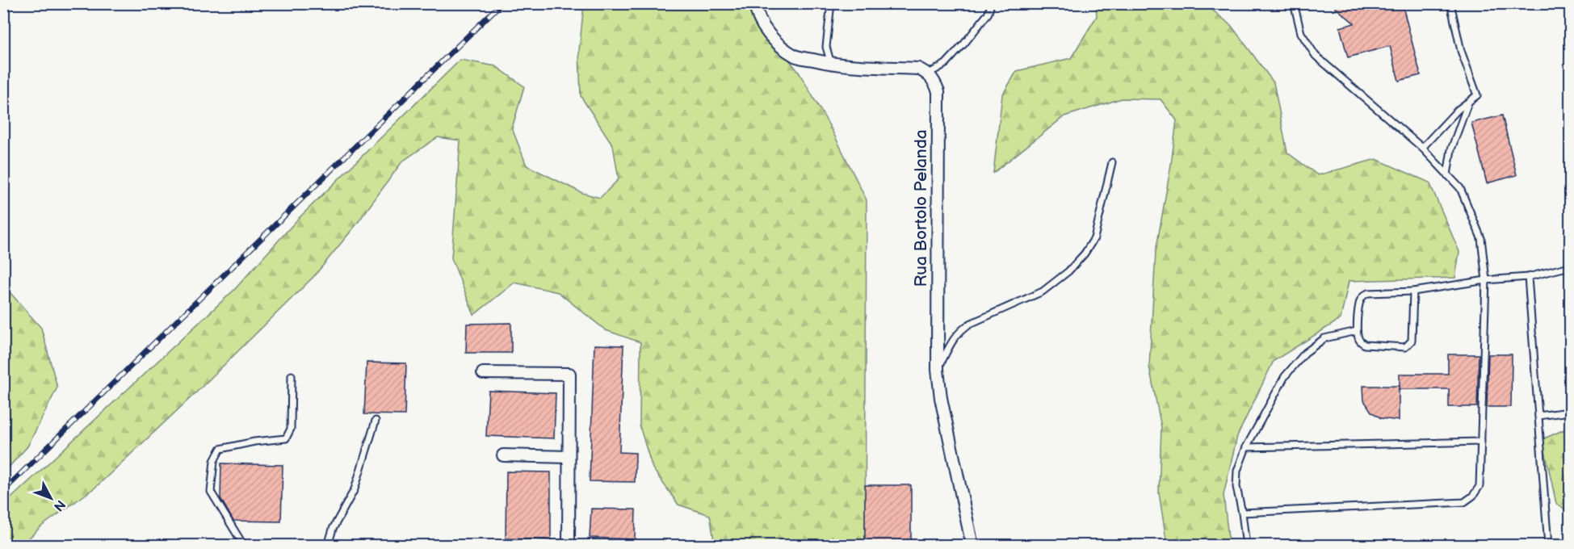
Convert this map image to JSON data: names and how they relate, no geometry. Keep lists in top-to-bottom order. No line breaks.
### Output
{"streets":{"street":["Rua Bortolo Pelanda"]},"north":"bottom right"}
